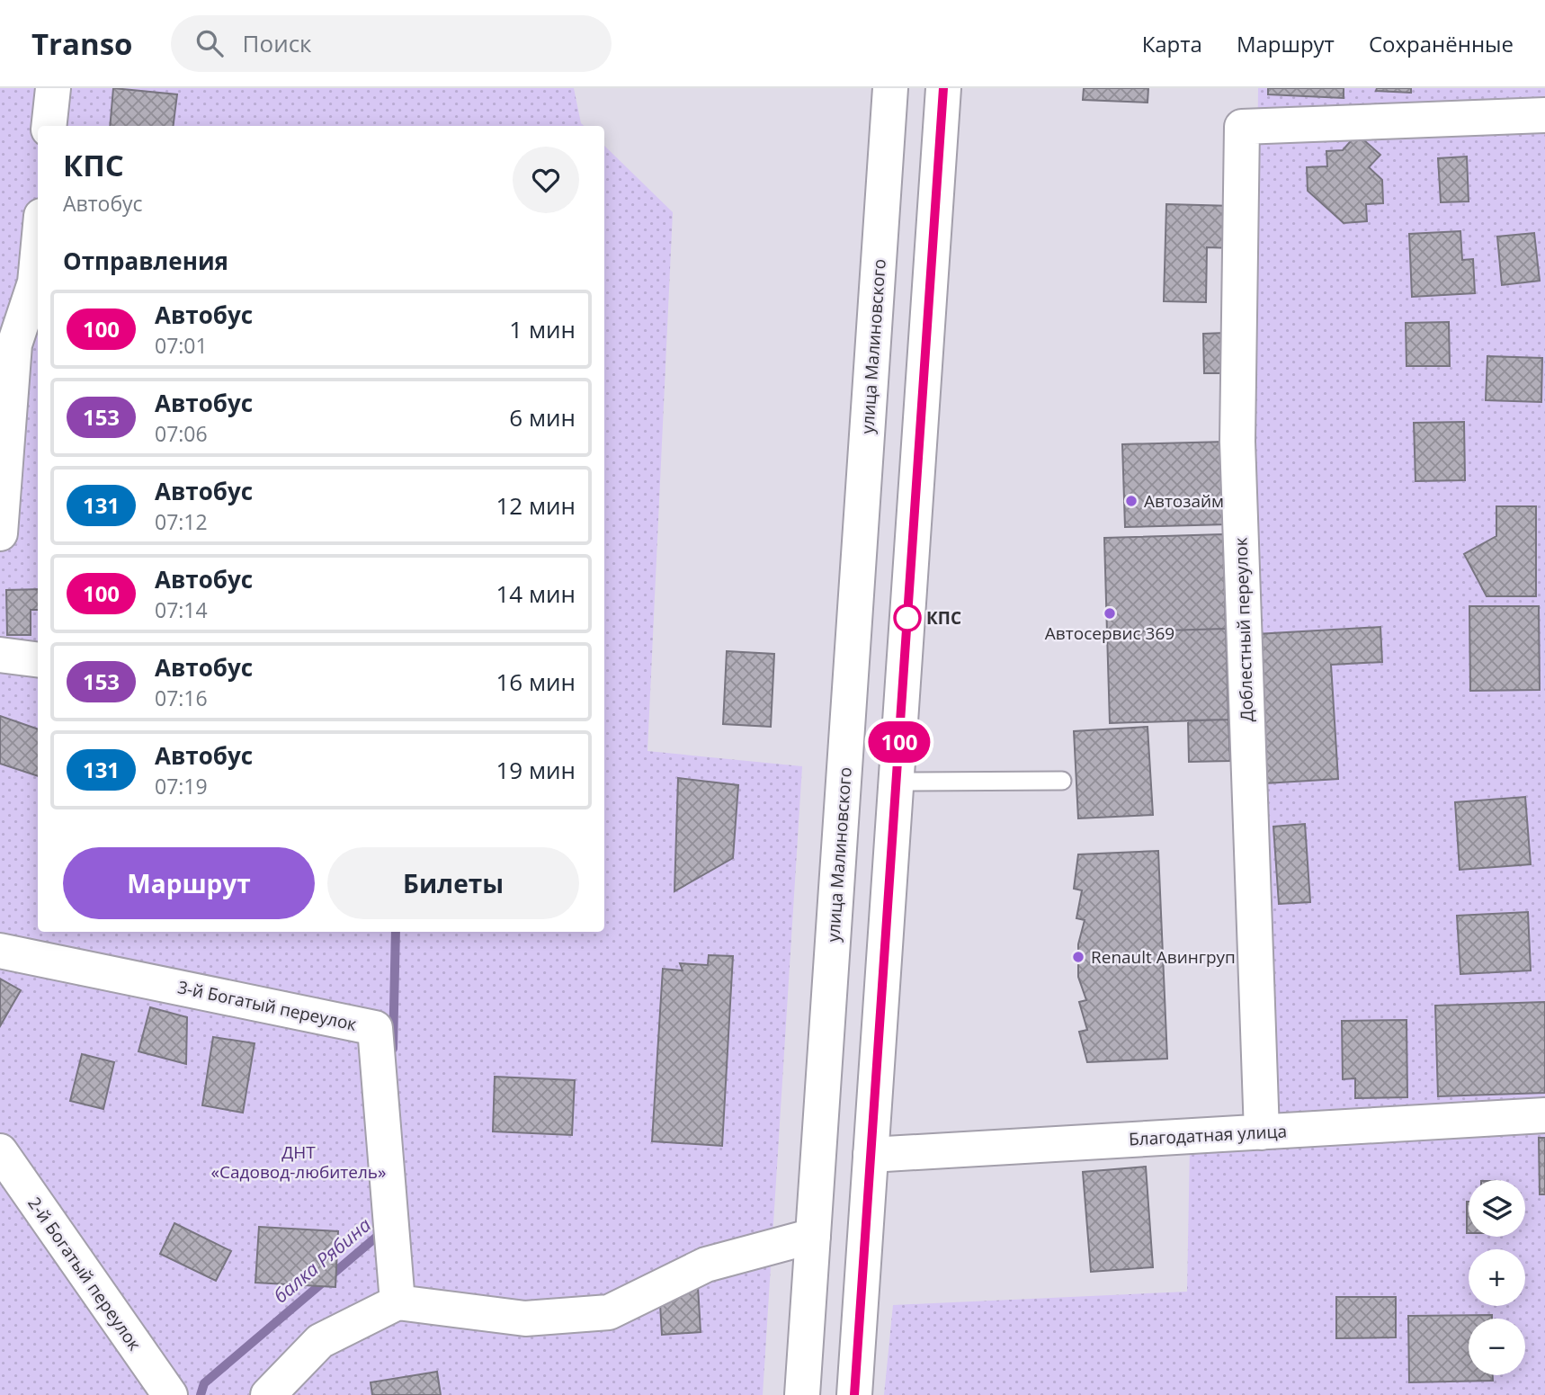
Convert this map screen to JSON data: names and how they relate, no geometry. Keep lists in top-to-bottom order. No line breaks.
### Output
{"streets":{"main road":["улица Малиновского","Доблестный переулок","3-й Богатый переулок","Благодатная улица","2-й Богатый переулок"]},"crossings":[["Доблестный переулок","Благодатная улица"]],"water":["балка Рябина"],"parks":["ДНТ «Садовод-любитель»"],"places":["Автозайм","Автосервис 369","КПС","Renault Авингруп"],"lines":["bus line 100"],"page":{"header":"Transo","search":"Поиск","nav":["Карта","Маршрут","Сохранённые"],"on_map":"100","heading":[["КПС","Автобус"],"Отправления"],"list":[{"mark":"100","name":"Автобус","note":"07:01","value":"1 мин"},{"mark":"153","name":"Автобус","note":"07:06","value":"6 мин"},{"mark":"131","name":"Автобус","note":"07:12","value":"12 мин"},{"mark":"100","name":"Автобус","note":"07:14","value":"14 мин"},{"mark":"153","name":"Автобус","note":"07:16","value":"16 мин"},{"mark":"131","name":"Автобус","note":"07:19","value":"19 мин"}],"buttons":["Маршрут","Билеты"],"map_buttons":["+","−"]}}
